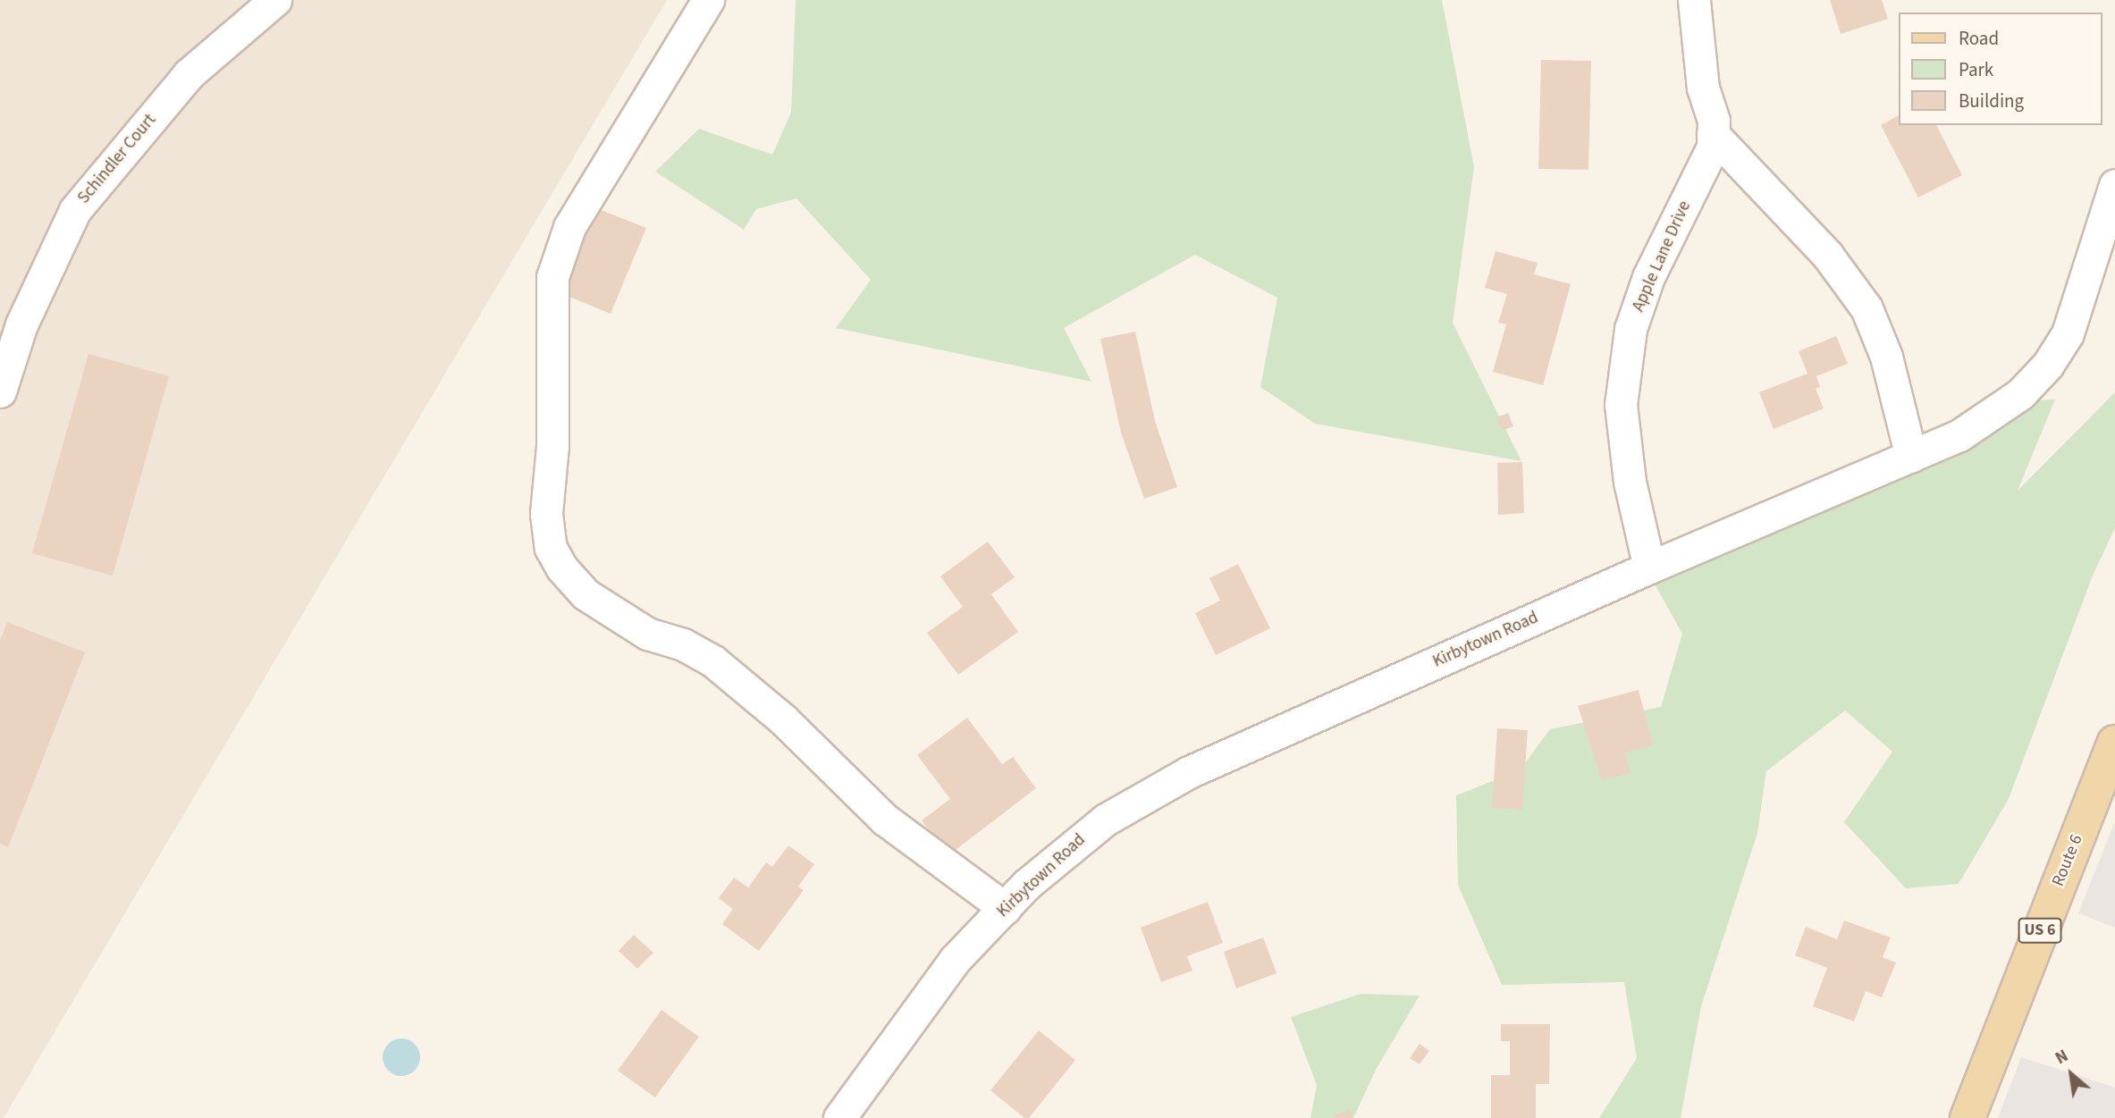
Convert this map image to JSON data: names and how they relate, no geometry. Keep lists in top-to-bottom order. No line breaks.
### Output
{"streets":{"main road":["Route 6","US 6"],"street":["Schindler Court","Apple Lane Drive","Kirbytown Road"]},"crossings":[["Apple Lane Drive","Kirbytown Road"]],"legend":["Road","Park","Building"],"north":"top left"}
